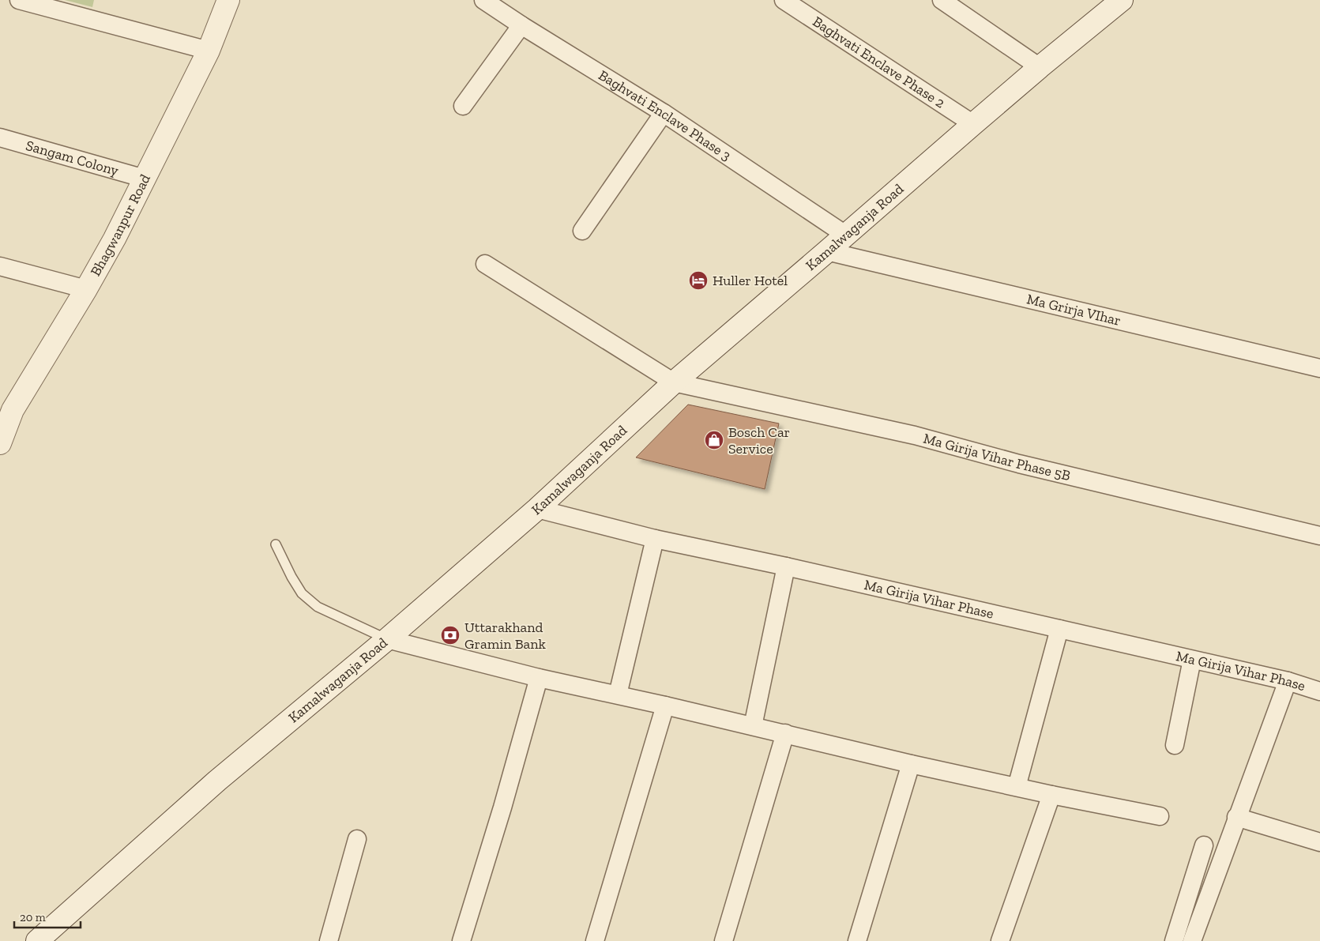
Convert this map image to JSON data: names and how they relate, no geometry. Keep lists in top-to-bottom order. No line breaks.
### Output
{"streets":{"main road":["Bhagwanpur Road","Kamalwaganja Road"],"street":["Baghvati Enclave Phase 2","Baghvati Enclave Phase 3","Sangam Colony","Ma Grirja VIhar","Ma Girija Vihar Phase 5B","Ma Girija Vihar Phase"]},"crossings":[["Baghvati Enclave Phase 2","Kamalwaganja Road"],["Baghvati Enclave Phase 3","Kamalwaganja Road"],["Sangam Colony","Bhagwanpur Road"],["Kamalwaganja Road","Ma Grirja VIhar"],["Kamalwaganja Road","Ma Girija Vihar Phase 5B"],["Kamalwaganja Road","Ma Girija Vihar Phase"]],"places":{"hotel":["Huller Hotel"],"shop":["Bosch Car Service"],"bank":["Uttarakhand Gramin Bank"]},"scale_bar":"20 m"}
